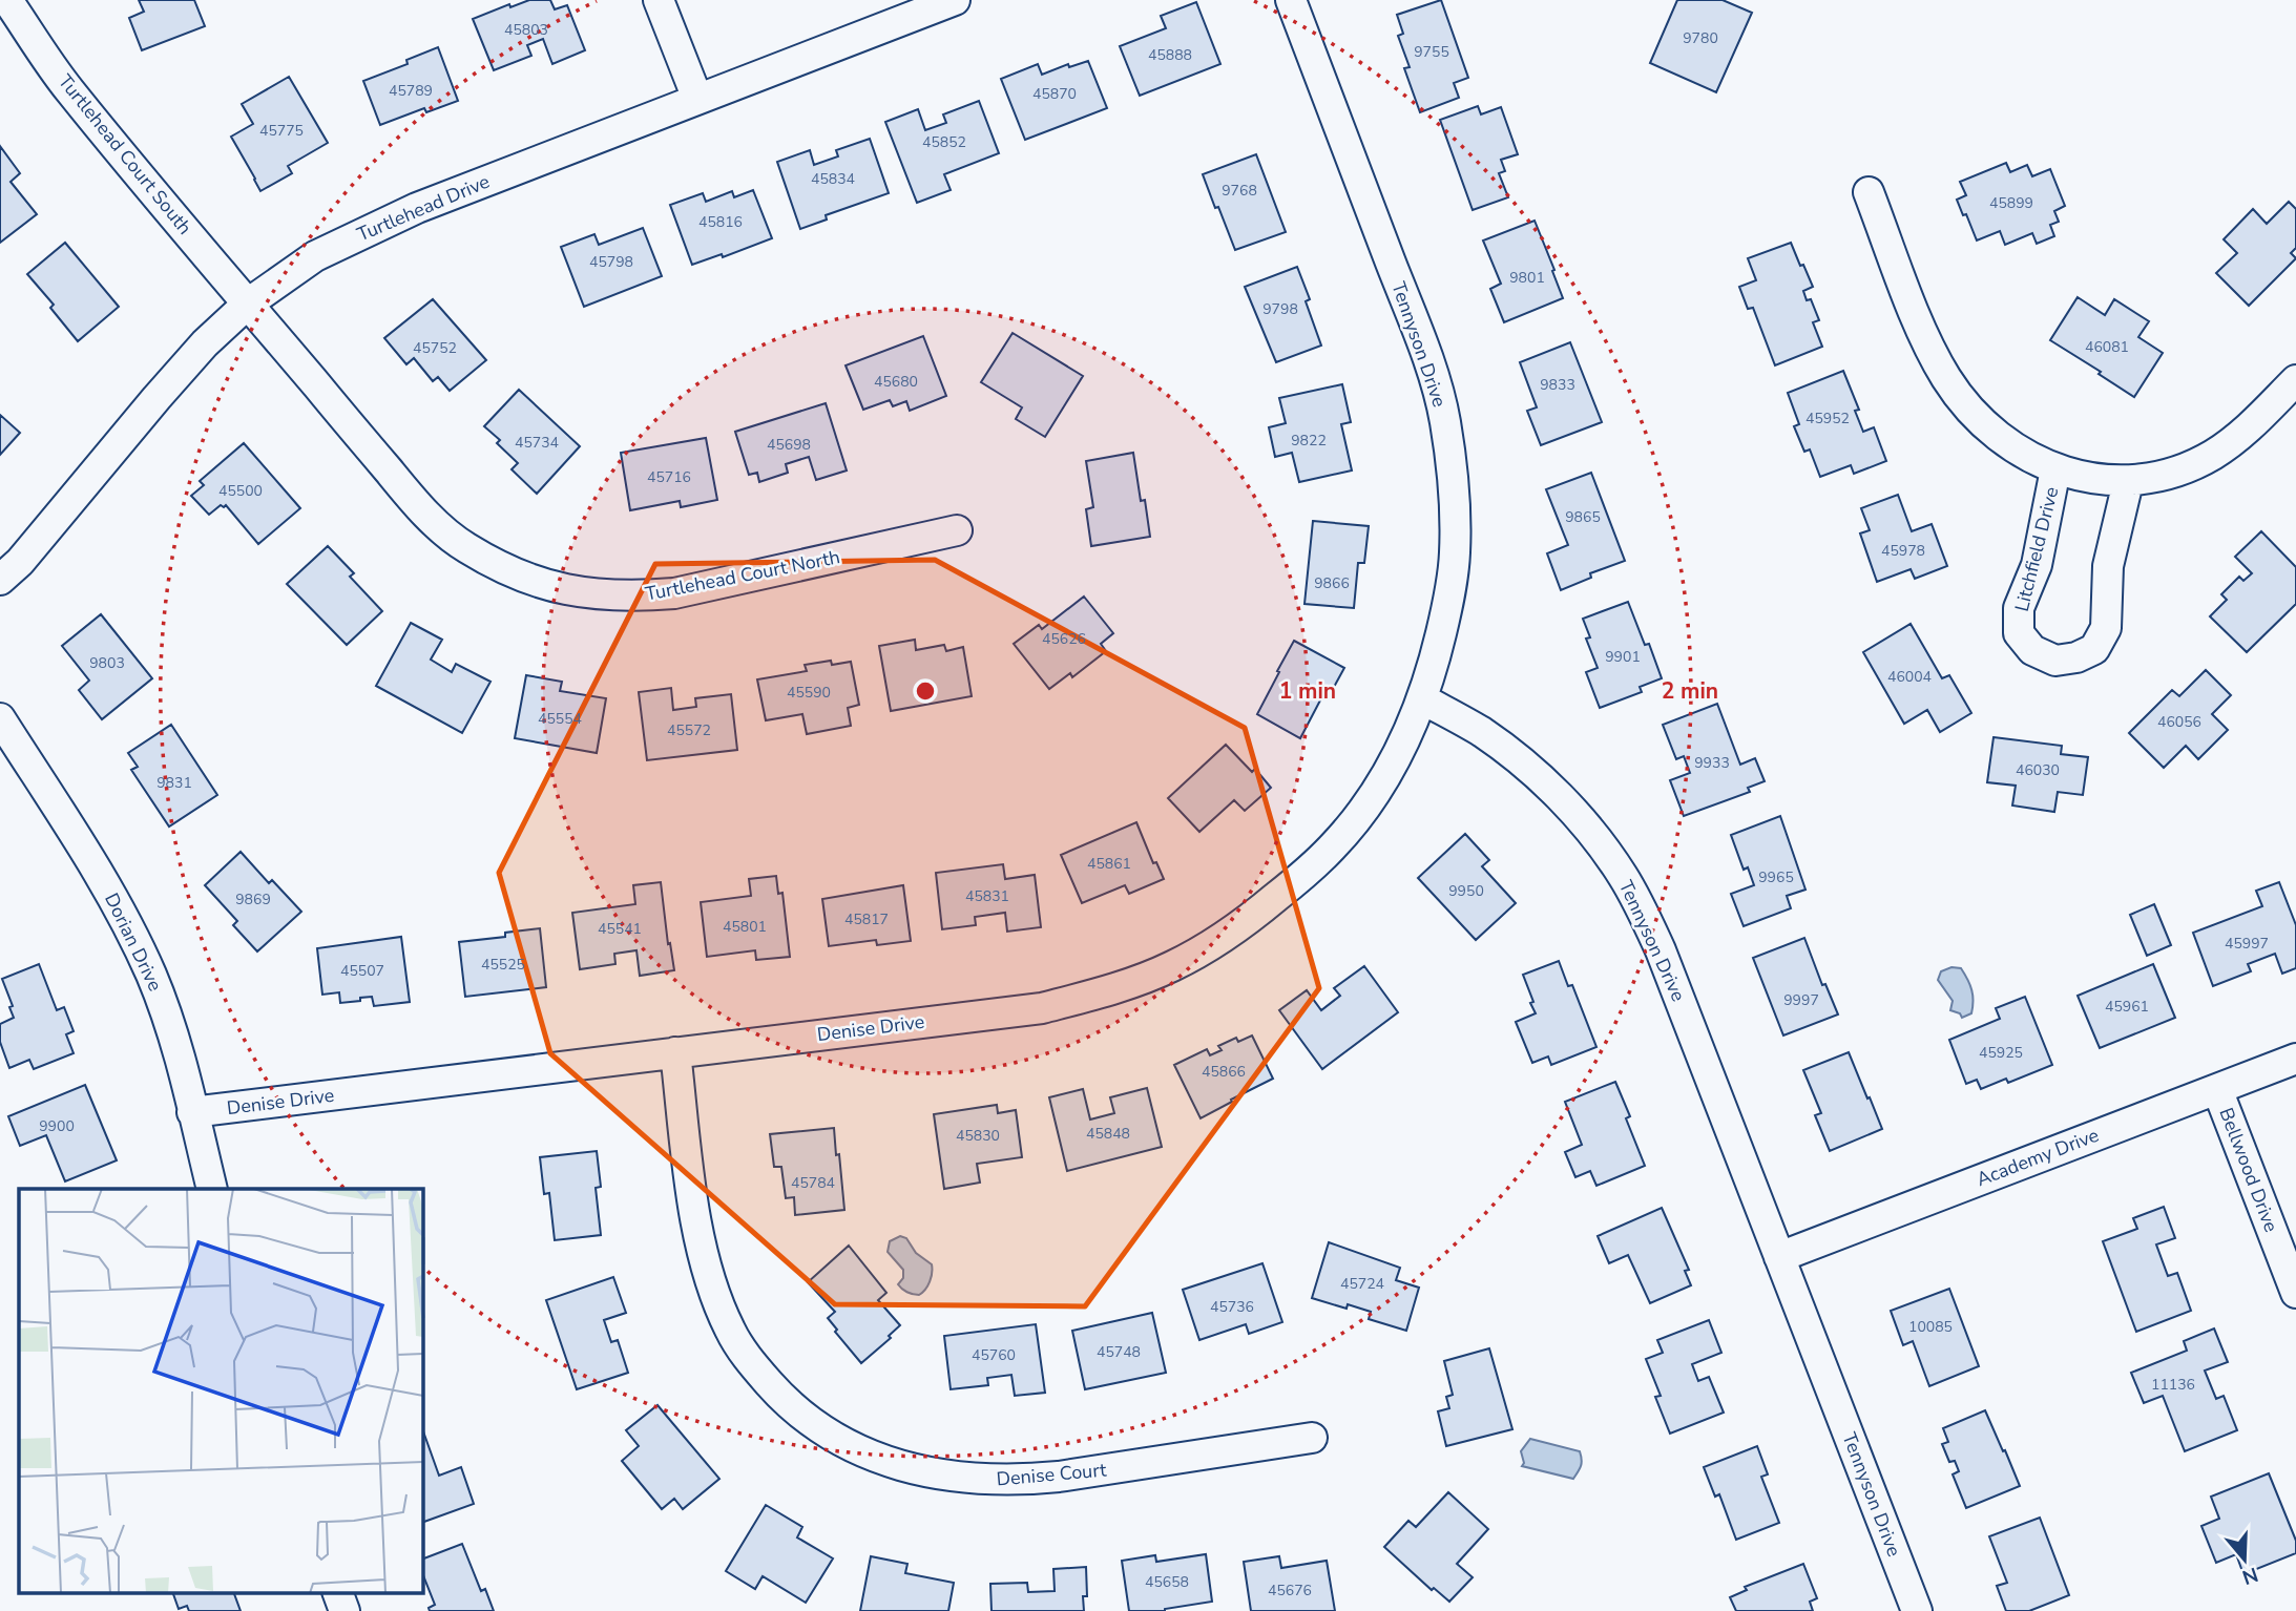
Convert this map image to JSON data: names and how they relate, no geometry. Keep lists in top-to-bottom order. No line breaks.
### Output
{"streets":{"street":["Turtlehead Court South","Turtlehead Drive","Tennyson Drive","Litchfield Drive","Turtlehead Court North","Dorian Drive","Denise Drive","Academy Drive","Bellwood Drive","Denise Court"]},"crossings":[["Turtlehead Court South","Turtlehead Drive"],["Turtlehead Court South","Turtlehead Court North"],["Turtlehead Drive","Turtlehead Court North"],["Tennyson Drive","Denise Drive"],["Tennyson Drive","Academy Drive"],["Dorian Drive","Denise Drive"],["Denise Drive","Denise Court"],["Academy Drive","Bellwood Drive"]],"house_numbers":["45803","9780","9755","45888","45789","45870","45775","45852","45834","9768","45899","45816","45798","9801","9798","46081","45752","45680","9833","45952","9822","45734","45698","45716","45500","9865","45978","9866","45626","9901","9803","46004","45590","45554","46056","45572","9933","46030","9831","45861","9965","9950","45831","9869","45817","45801","45541","45997","45525","45507","9997","45961","45925","45866","9900","45848","45830","45784","45724","45736","10085","45748","45760","11136","45658","45676"],"north":"bottom","rings":["1 min","2 min"]}
